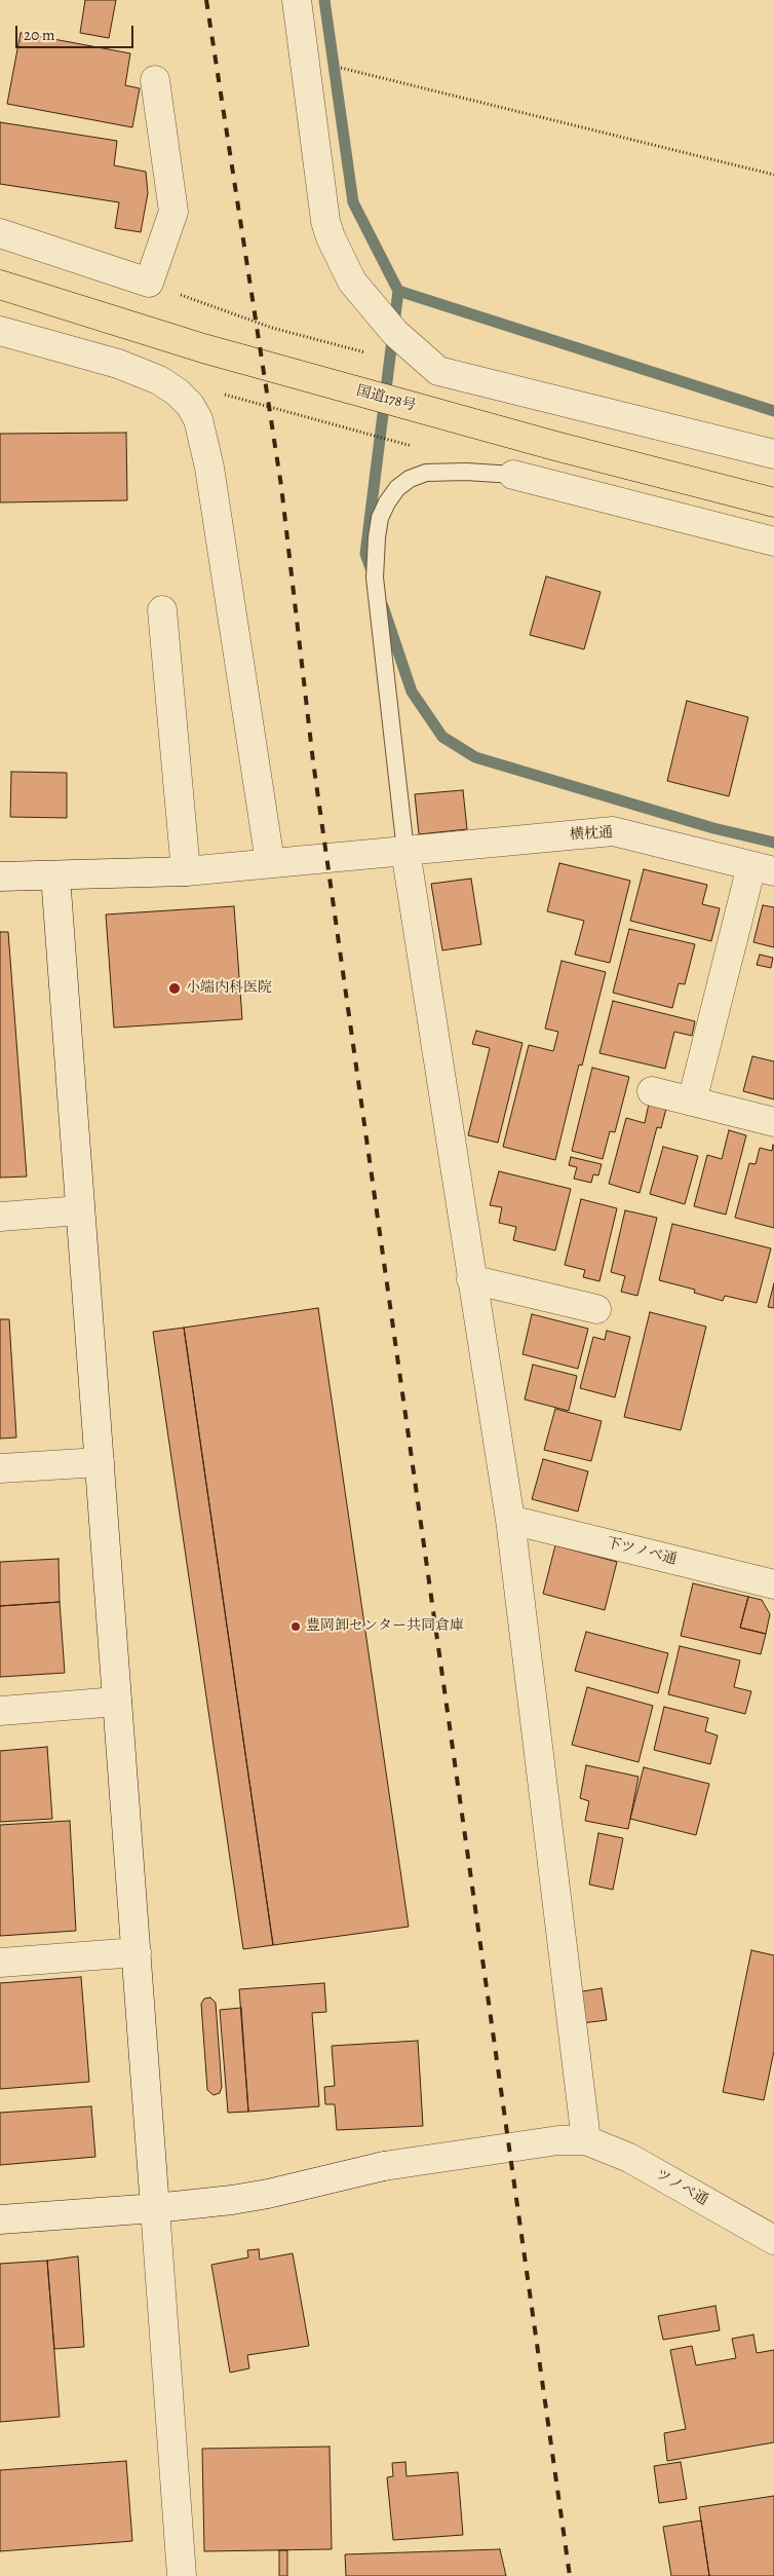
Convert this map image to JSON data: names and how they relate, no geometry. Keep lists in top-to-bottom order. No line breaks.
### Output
{"streets":{"highway":["国道178号"],"street":["横枕通","下ツノベ通","ツノベ通"]},"places":["小端内科医院","豊岡卸センター共同倉庫"],"scale_bar":"20 m"}
